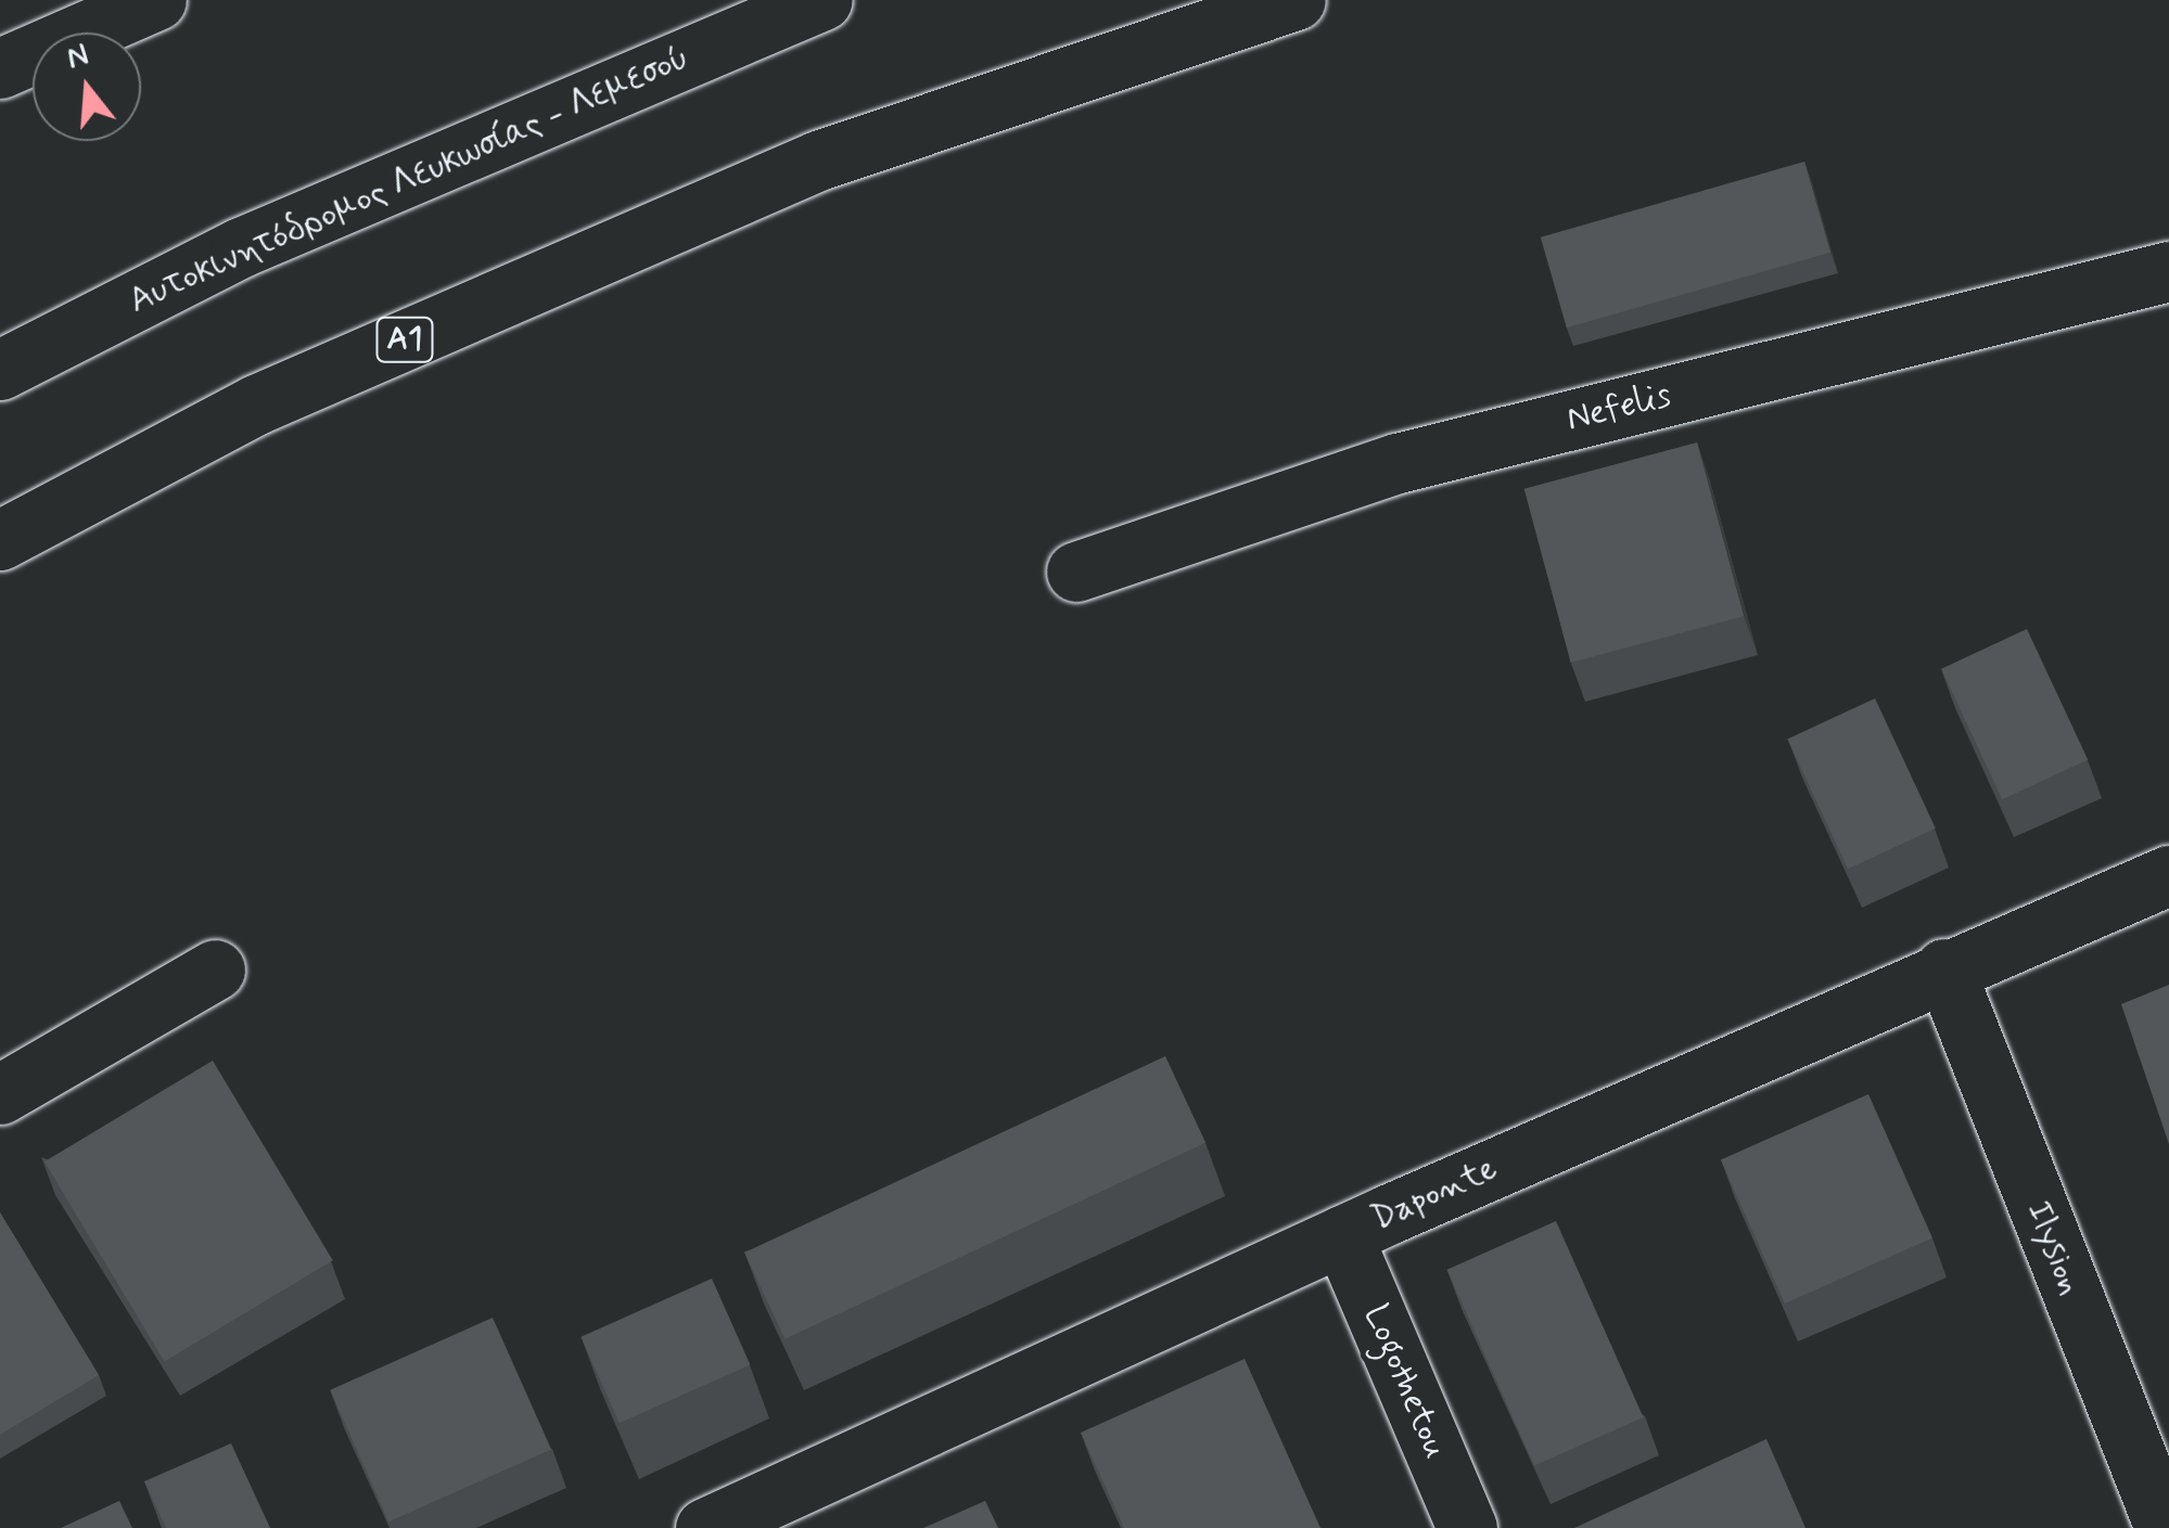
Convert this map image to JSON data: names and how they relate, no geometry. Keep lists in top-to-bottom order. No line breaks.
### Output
{"streets":{"main road":["Αυτοκινητόδρομος Λευκωσίας - Λεμεσού","A1","Nefelis","Daponte","Ilysion","Logothetou"]},"crossings":[["Daponte","Ilysion"],["Daponte","Logothetou"]],"north":"top"}
